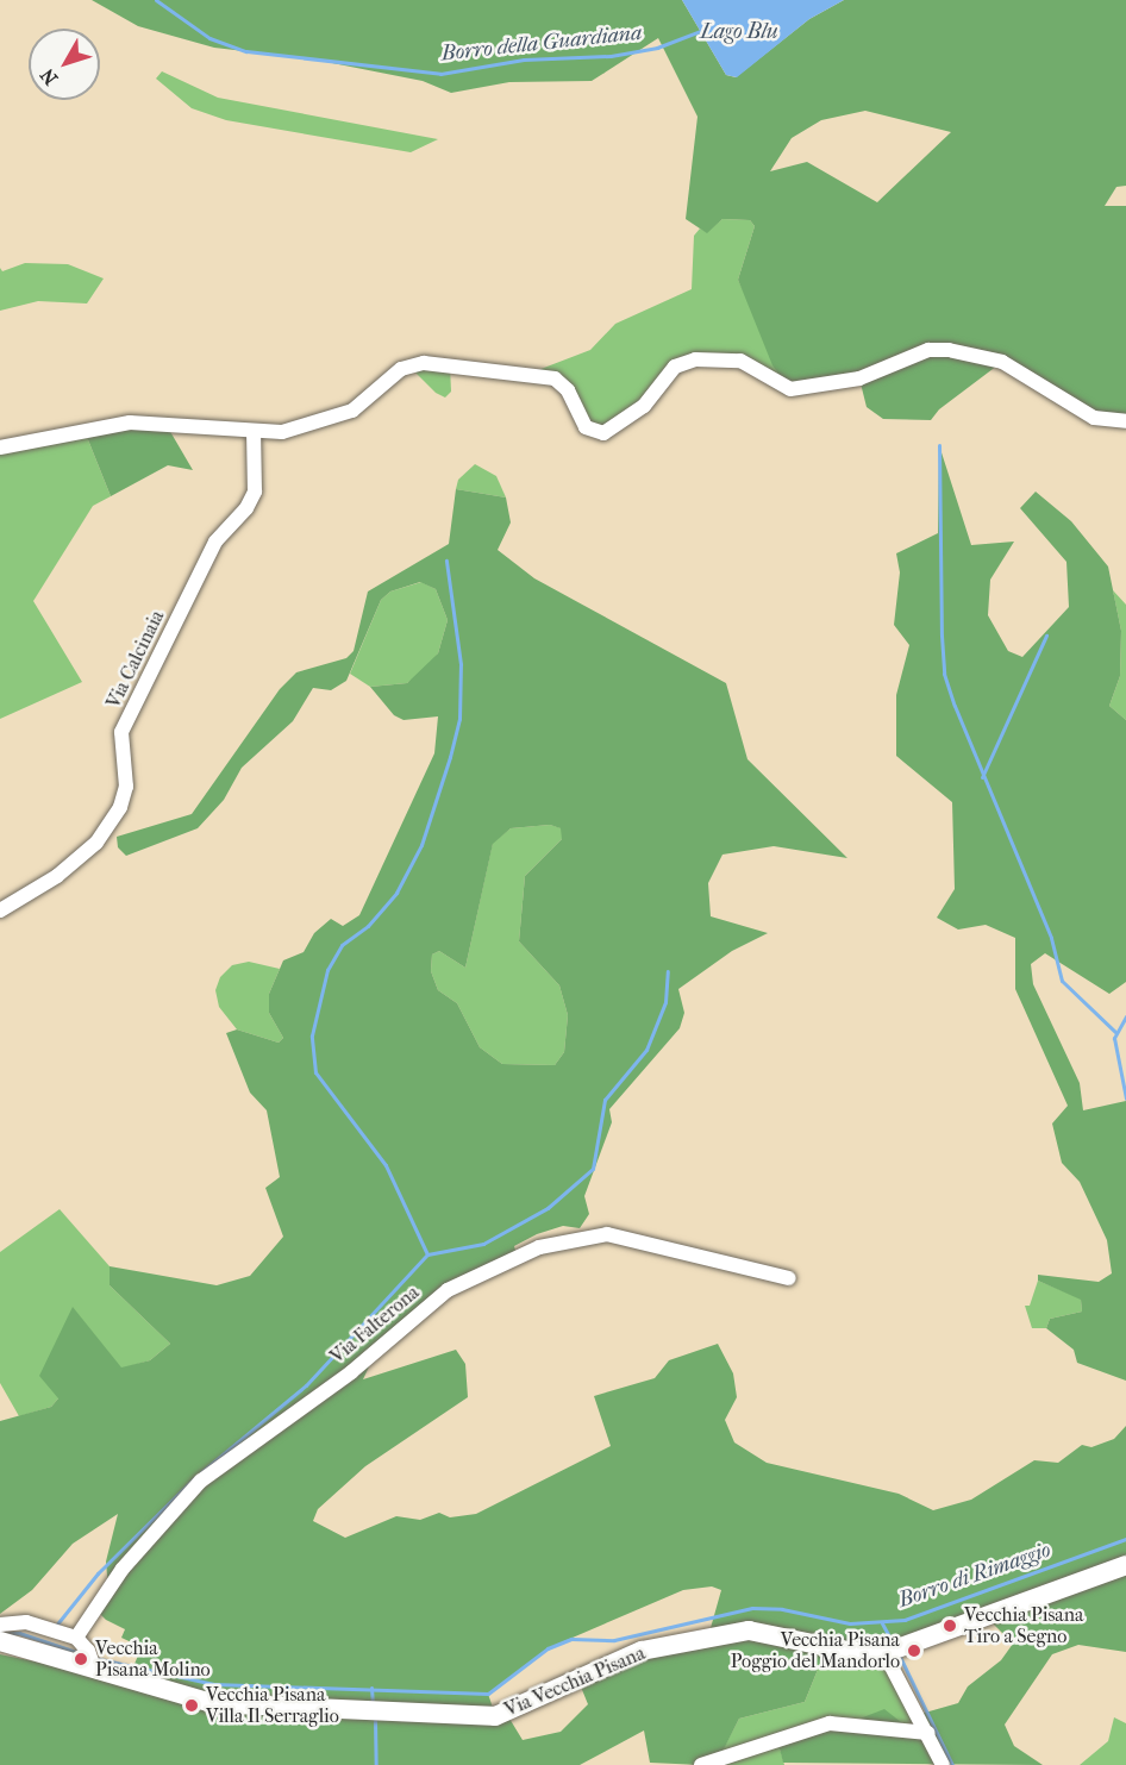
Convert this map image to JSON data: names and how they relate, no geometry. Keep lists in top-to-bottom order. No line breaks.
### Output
{"streets":{"main road":["Via Vecchia Pisana"],"street":["Via Calcinaia","Via Falterona"]},"water":["Lago Blu","Borro della Guardiana","Borro di Rimaggio"],"places":["Vecchia Pisana Tiro a Segno","Vecchia Pisana Poggio del Mandorlo","Vecchia Pisana Molino","Vecchia Pisana Villa Il Serraglio"],"north":"bottom left"}
